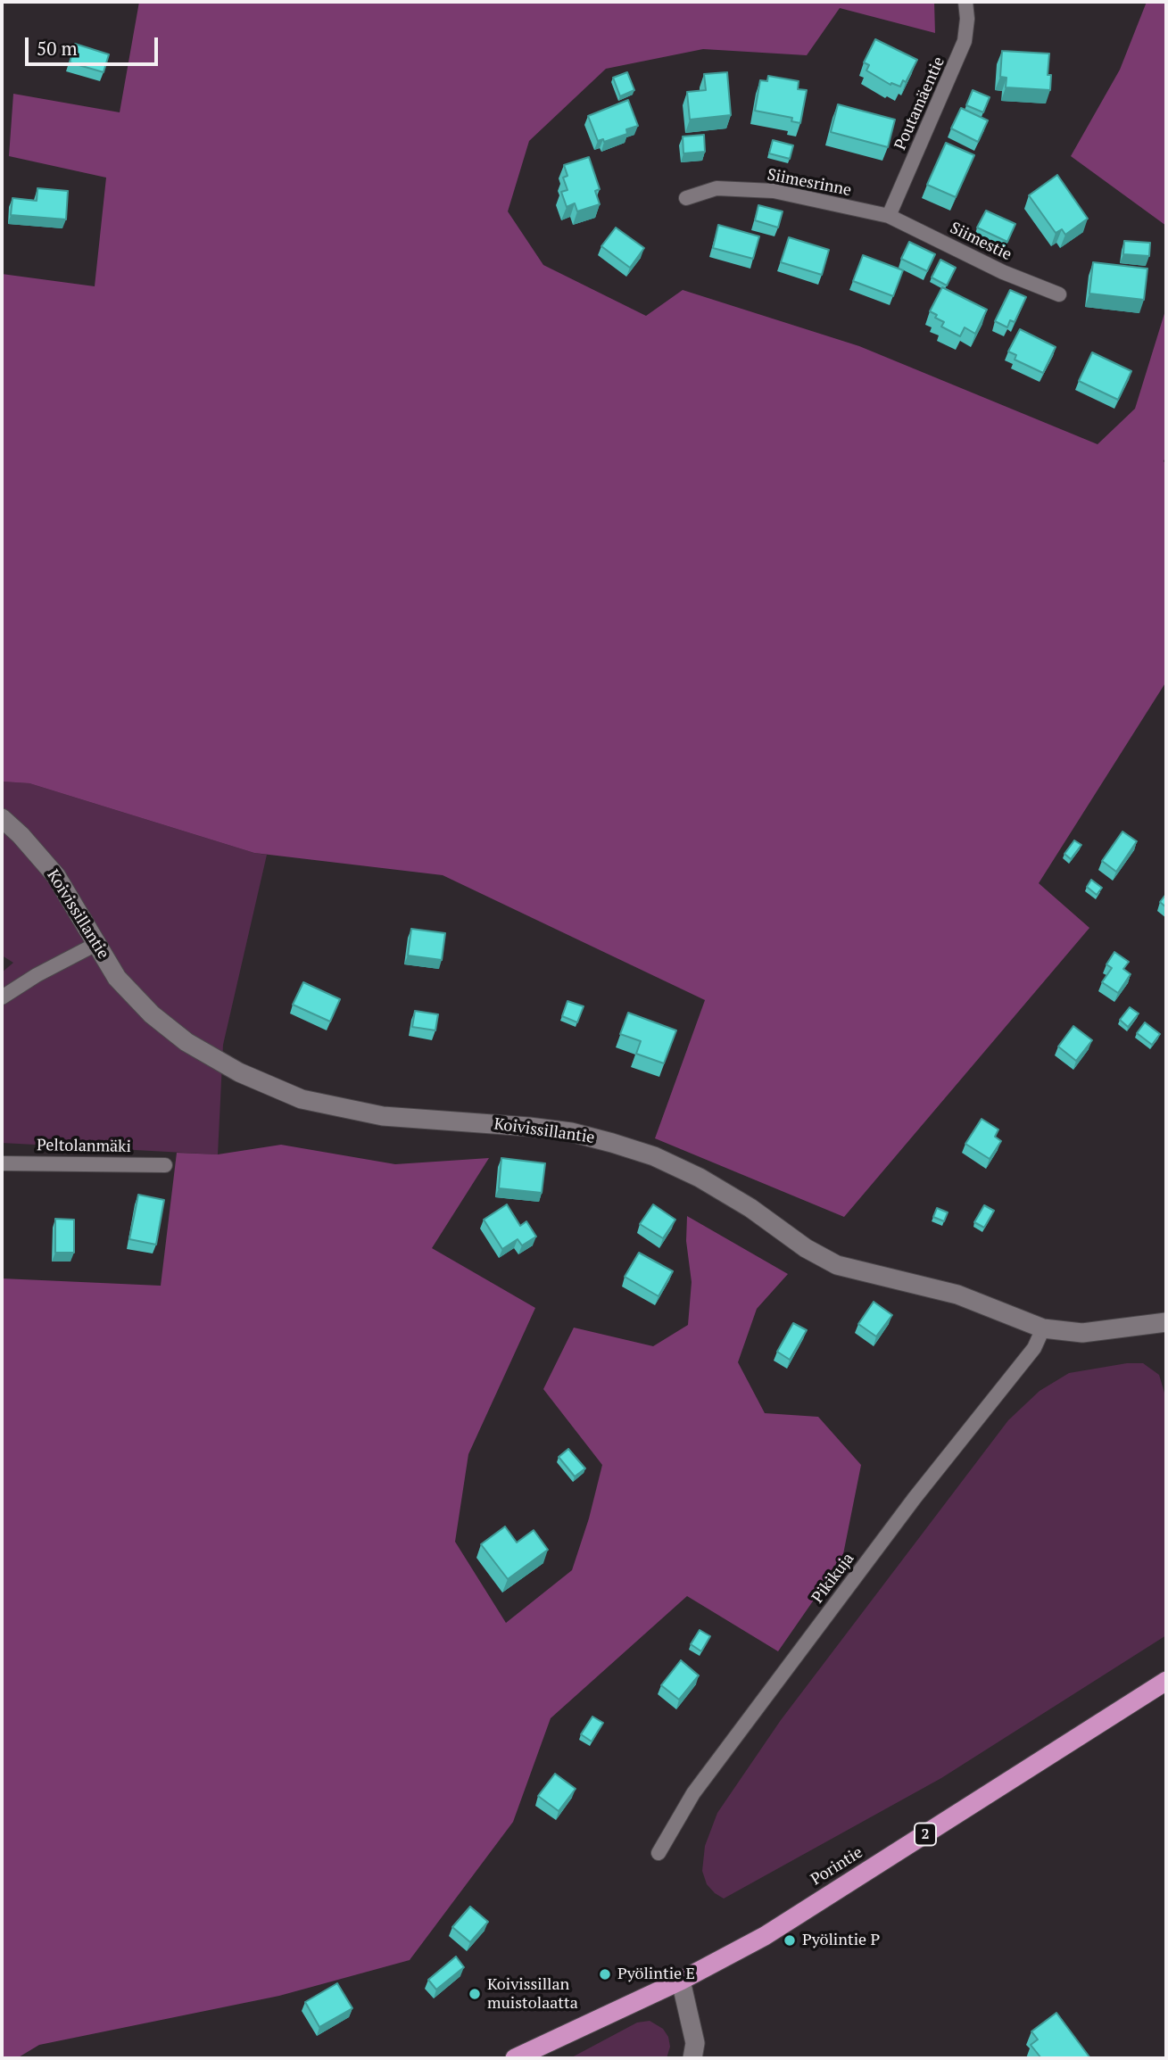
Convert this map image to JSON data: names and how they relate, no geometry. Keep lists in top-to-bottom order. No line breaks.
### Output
{"streets":{"highway":["2","Porintie"],"street":["Poutamäentie","Siimesrinne","Siimestie","Koivissillantie","Peltolanmäki","Pikikuja"]},"crossings":[["Poutamäentie","Siimesrinne"],["Poutamäentie","Siimestie"],["Siimesrinne","Siimestie"],["Koivissillantie","Pikikuja"]],"places":["Pyölintie P","Pyölintie E","Koivissillan muistolaatta"],"scale_bar":"50 m"}
